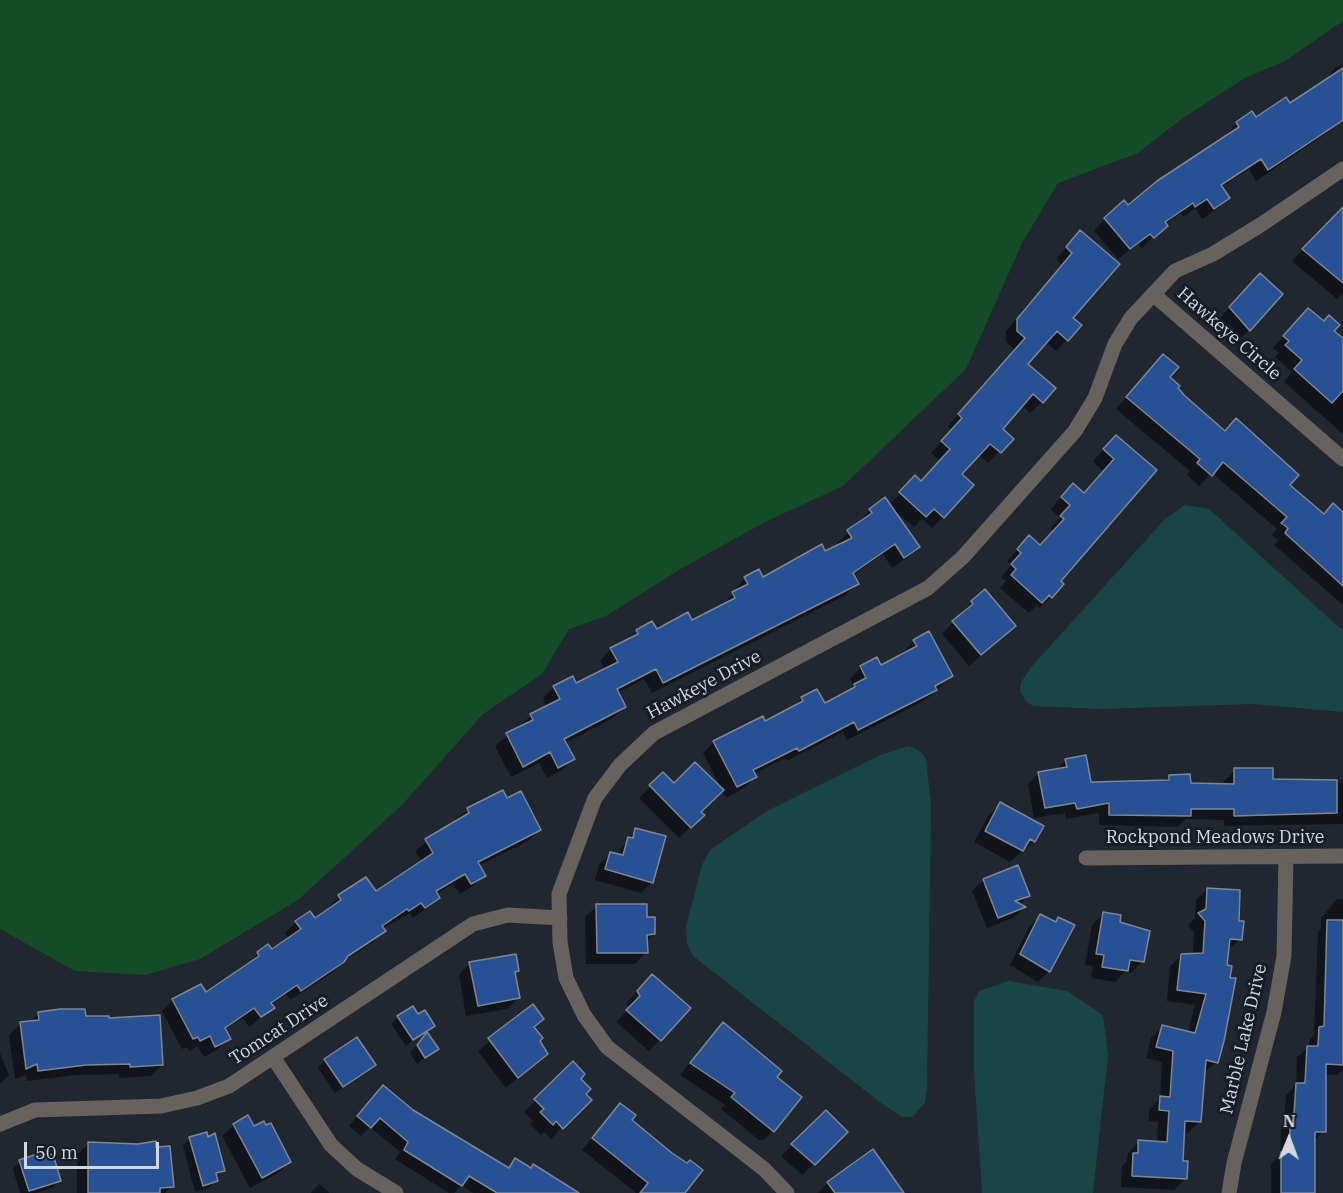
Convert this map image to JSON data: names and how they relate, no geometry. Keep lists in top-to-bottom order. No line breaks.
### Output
{"streets":{"street":["Hawkeye Circle","Hawkeye Drive","Rockpond Meadows Drive","Tomcat Drive","Marble Lake Drive"]},"crossings":[["Hawkeye Circle","Hawkeye Drive"],["Hawkeye Drive","Tomcat Drive"],["Rockpond Meadows Drive","Marble Lake Drive"]],"scale_bar":"50 m","north":"top"}
